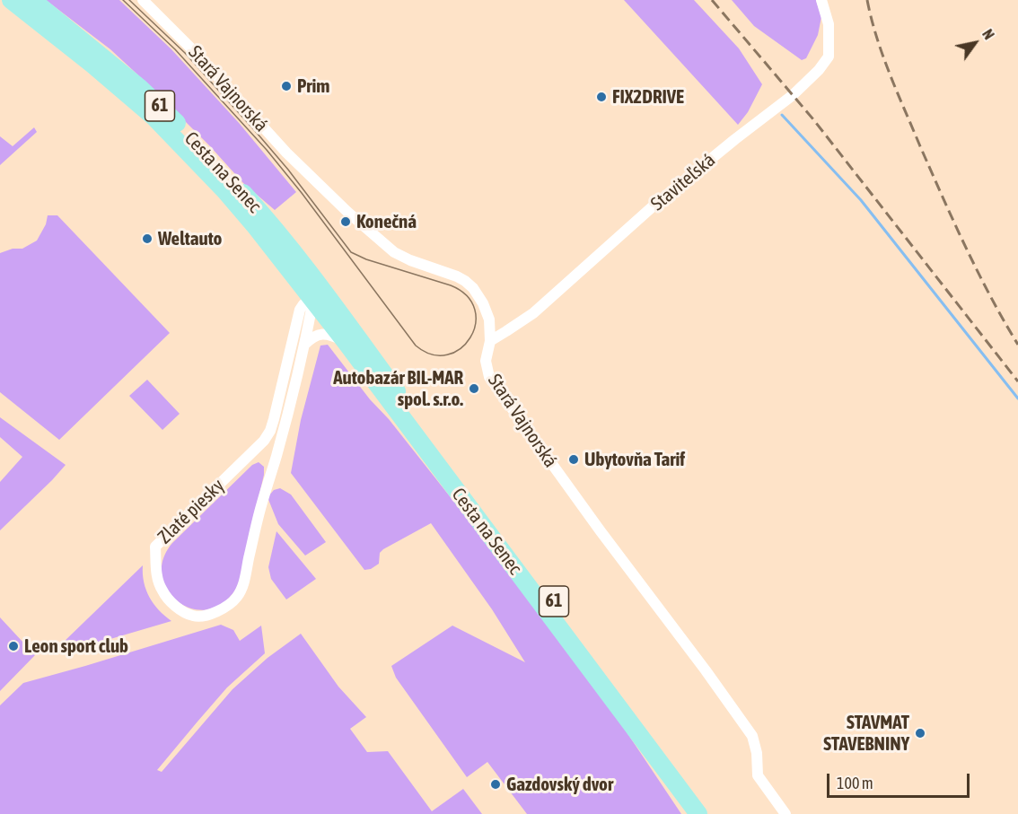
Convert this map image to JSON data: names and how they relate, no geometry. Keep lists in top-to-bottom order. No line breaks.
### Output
{"streets":{"main road":["61","Cesta na Senec"],"street":["Stará Vajnorská","Staviteľská","Zlaté piesky"]},"crossings":[["Stará Vajnorská","Staviteľská"],["Cesta na Senec","Zlaté piesky"]],"places":["Prim","FIX2DRIVE","Konečná","Weltauto","Autobazár BIL-MAR spol. s.r.o.","Ubytovňa Tarif","Leon sport club","STAVMAT STAVEBNINY","Gazdovský dvor"],"scale_bar":"100 m","north":"top right"}
